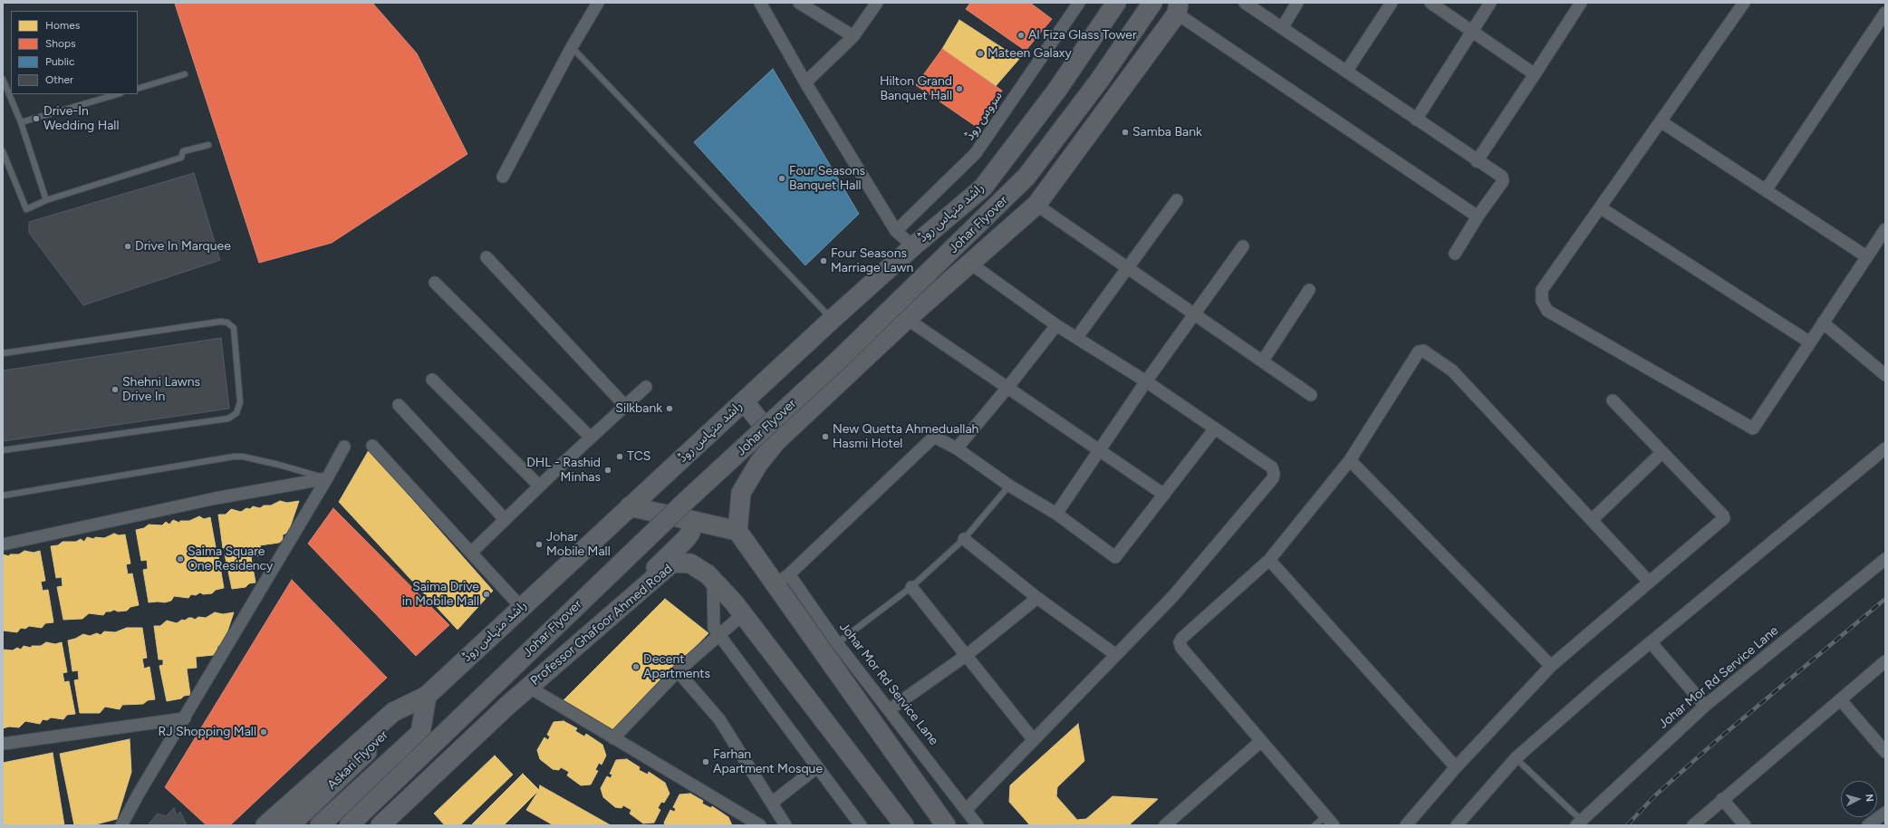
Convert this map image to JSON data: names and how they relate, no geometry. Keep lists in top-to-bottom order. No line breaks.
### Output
{"streets":{"main road":["راشد منہاس روڈ","Johar Flyover","Professor Ghafoor Ahmed Road","Askari Flyover"],"street":["سروس روڈ","Johar Mor Rd Service Lane"]},"crossings":[["راشد منہاس روڈ","Askari Flyover"]],"places":["Al Fiza Glass Tower","Mateen Galaxy","Hilton Grand Banquet Hall","Drive-In Wedding Hall","Samba Bank","Four Seasons Banquet Hall","Drive In Marquee","Four Seasons Marriage Lawn","Shehni Lawns Drive In","Silkbank","New Quetta Ahmeduallah Hasmi Hotel","TCS","DHL - Rashid Minhas","Johar Mobile Mall","Saima Square One Residency","Saima Drive in Mobile Mall","Decent Apartments","RJ Shopping Mall","Farhan Apartment Mosque"],"legend":["Homes","Shops","Public","Other"],"north":"right"}
